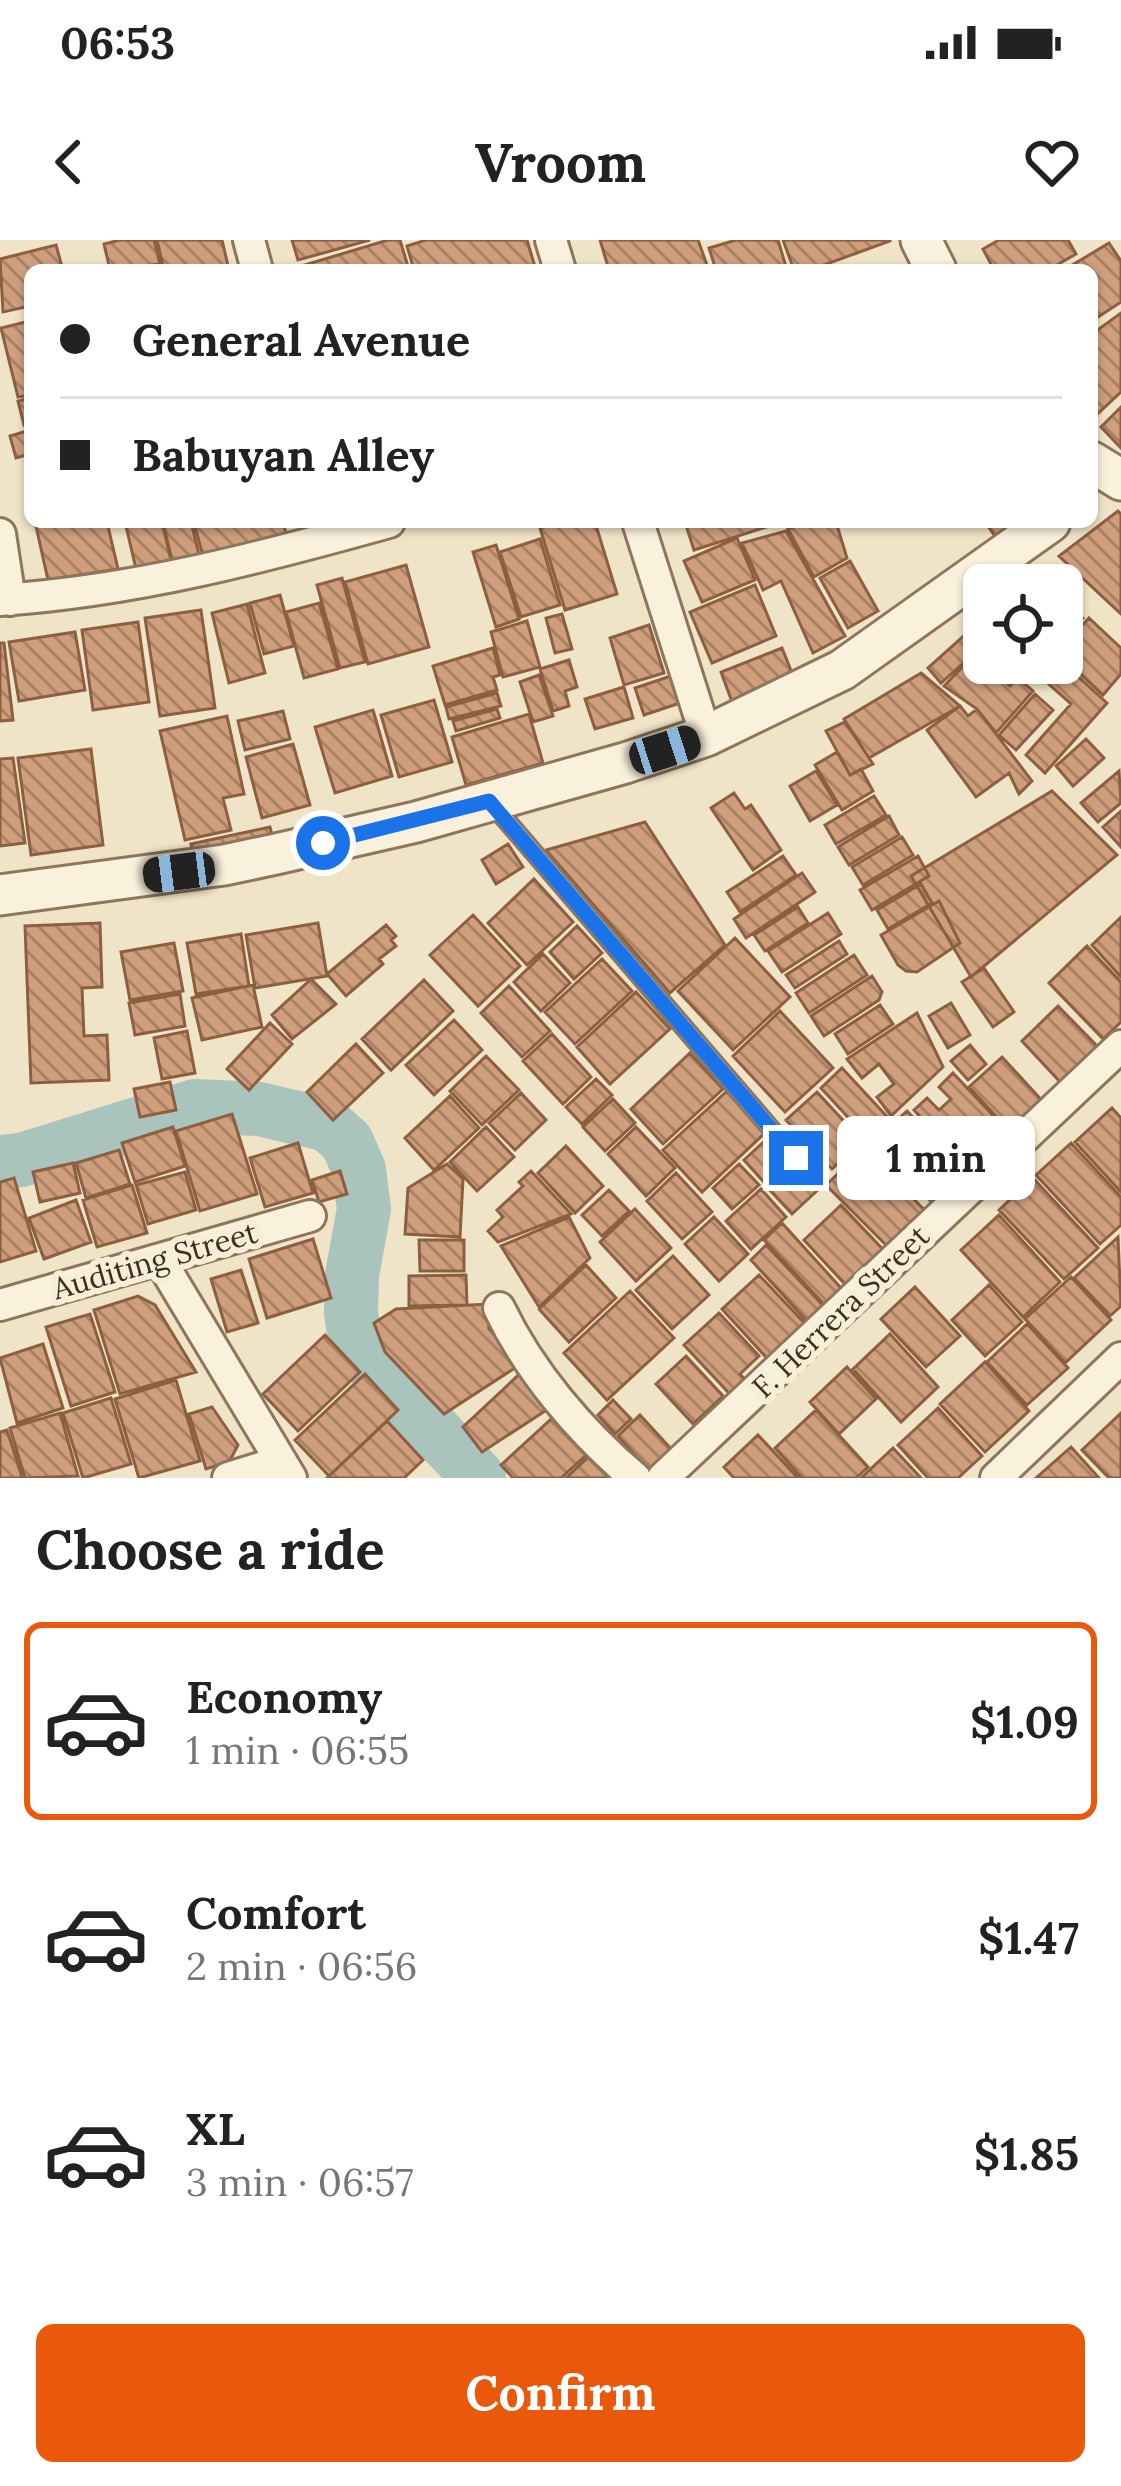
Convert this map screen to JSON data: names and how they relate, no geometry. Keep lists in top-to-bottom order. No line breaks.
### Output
{"streets":{"street":["Auditing Street","F. Herrera Street"]},"page":{"status":"06:53","header":"Vroom","banner":["General Avenue","Babuyan Alley"],"bubble":"1 min","heading":"Choose a ride","list":[{"name":"Economy","note":"1 min · 06:55","value":"$1.09"},{"name":"Comfort","note":"2 min · 06:56","value":"$1.47"},{"name":"XL","note":"3 min · 06:57","value":"$1.85"}],"buttons":"Confirm"}}
